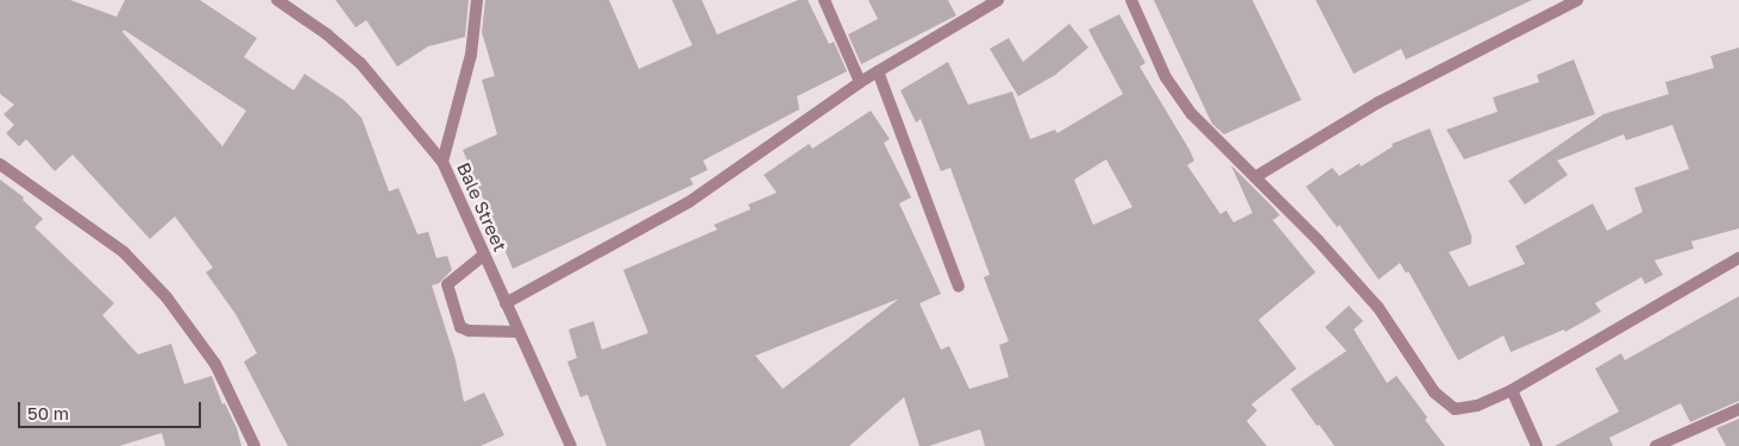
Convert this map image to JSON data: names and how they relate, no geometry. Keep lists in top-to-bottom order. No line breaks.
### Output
{"streets":{"street":["Bale Street"]},"scale_bar":"50 m"}
